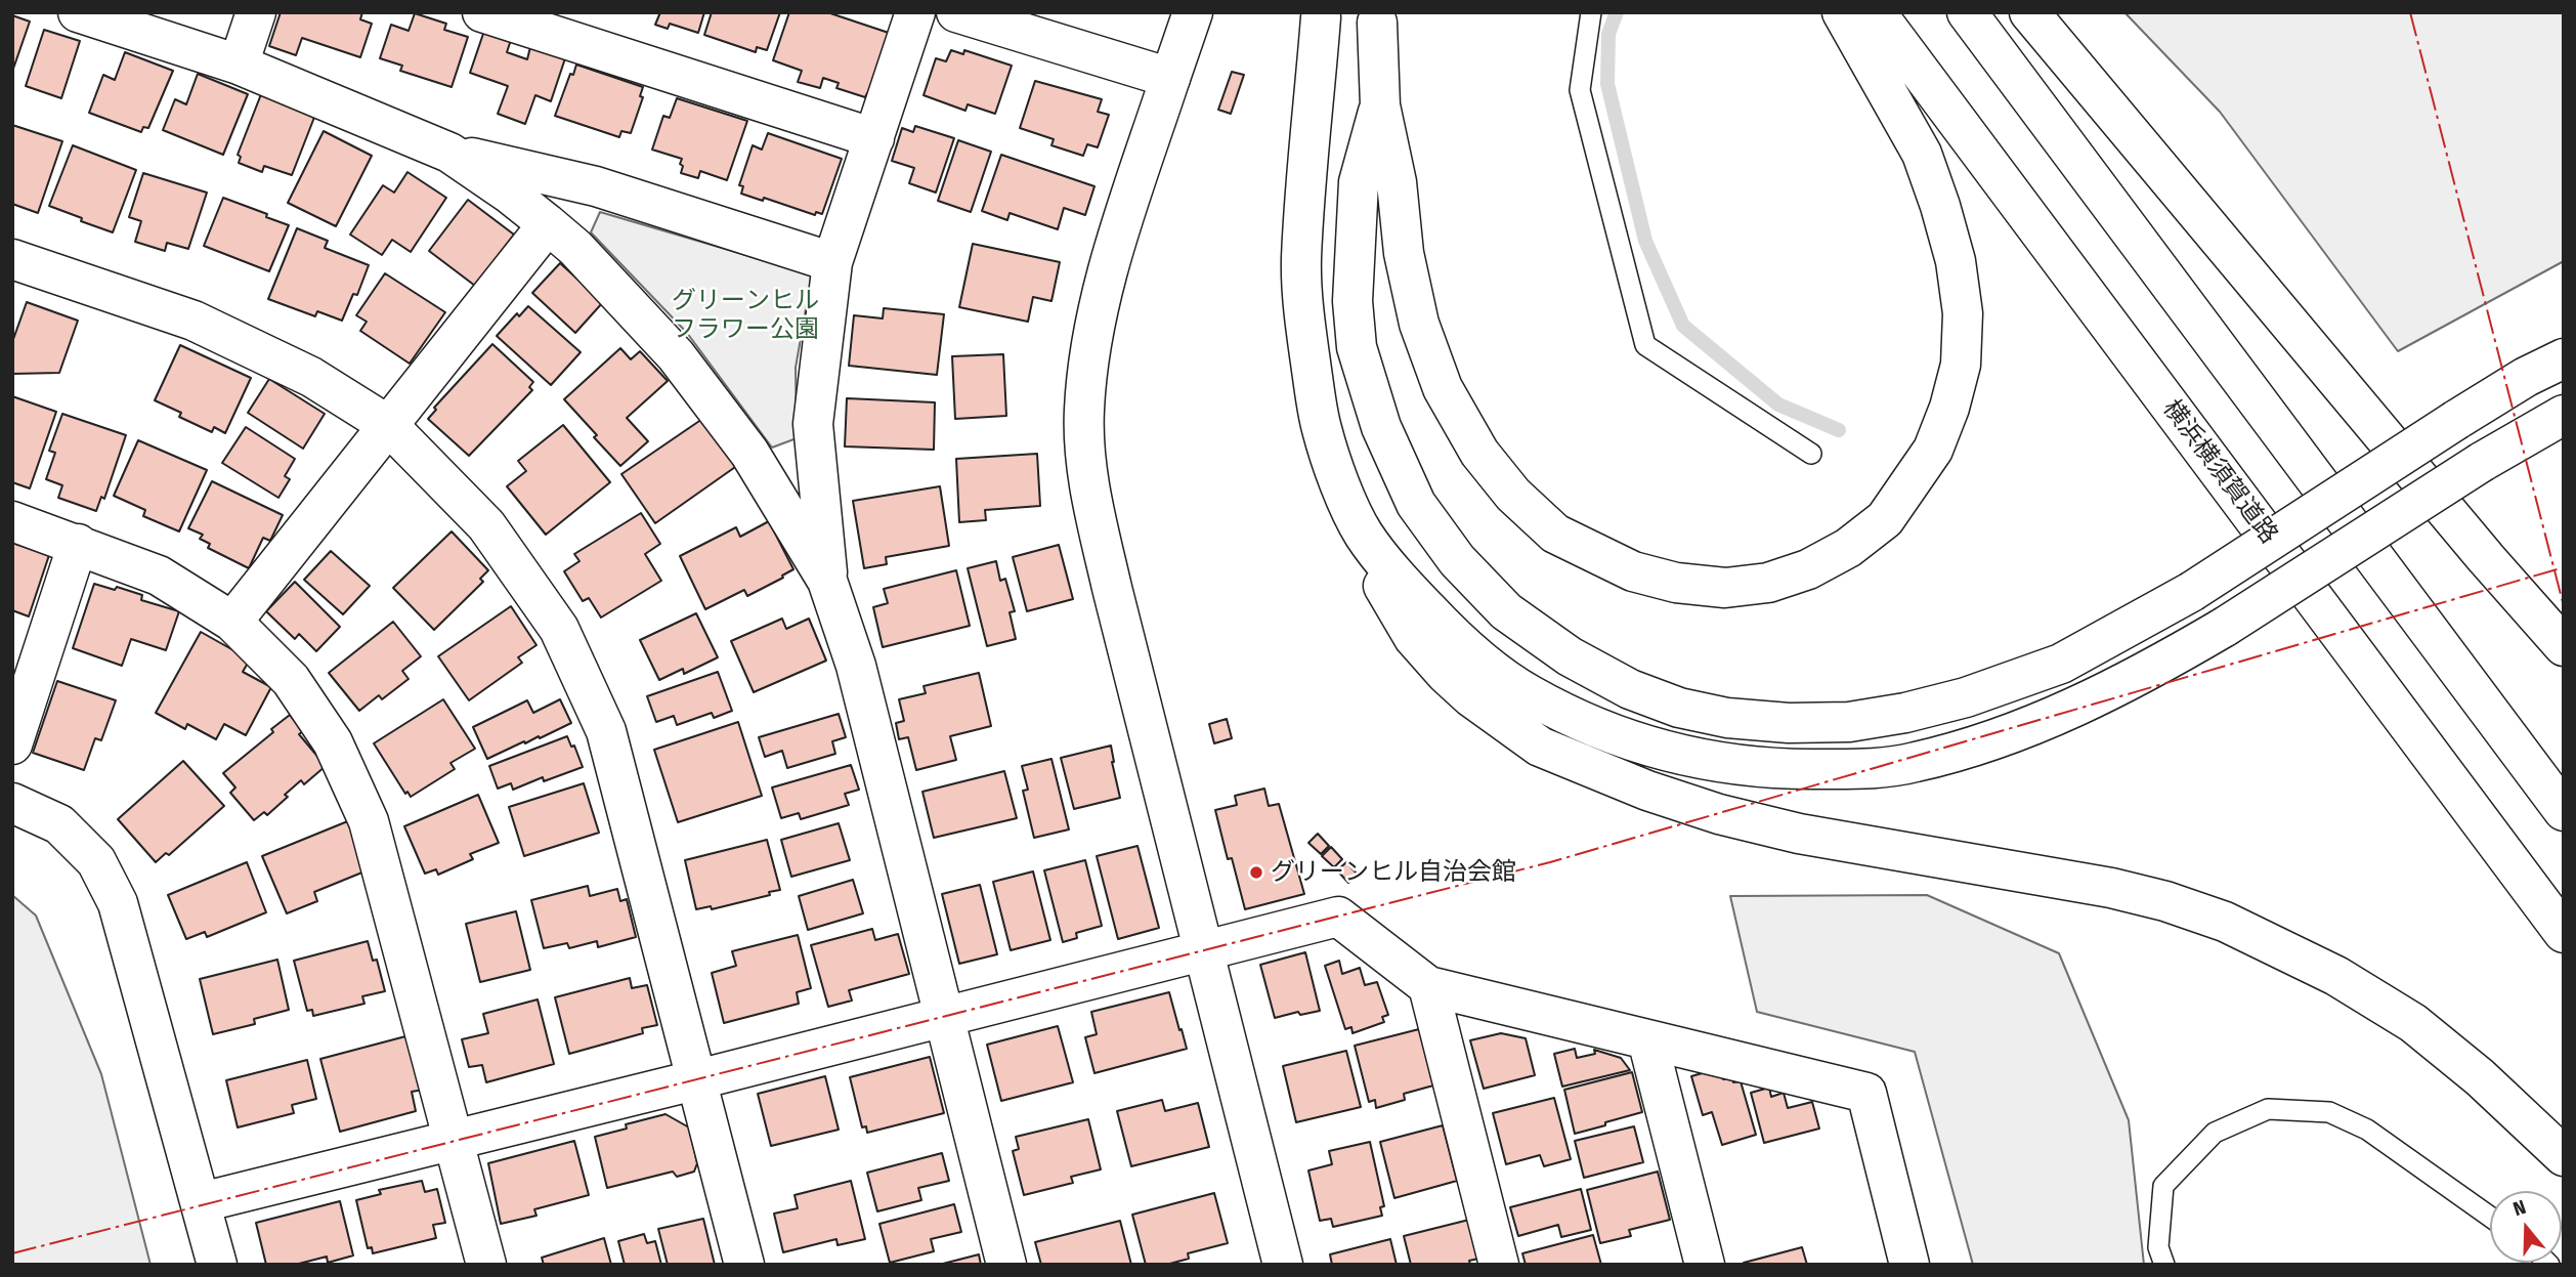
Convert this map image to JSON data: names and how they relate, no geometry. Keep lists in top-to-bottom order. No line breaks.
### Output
{"streets":{"main road":["横浜横須賀道路"]},"parks":["グリーンヒル フラワー公園"],"places":["グリーンヒル自治会館"],"north":"top"}
